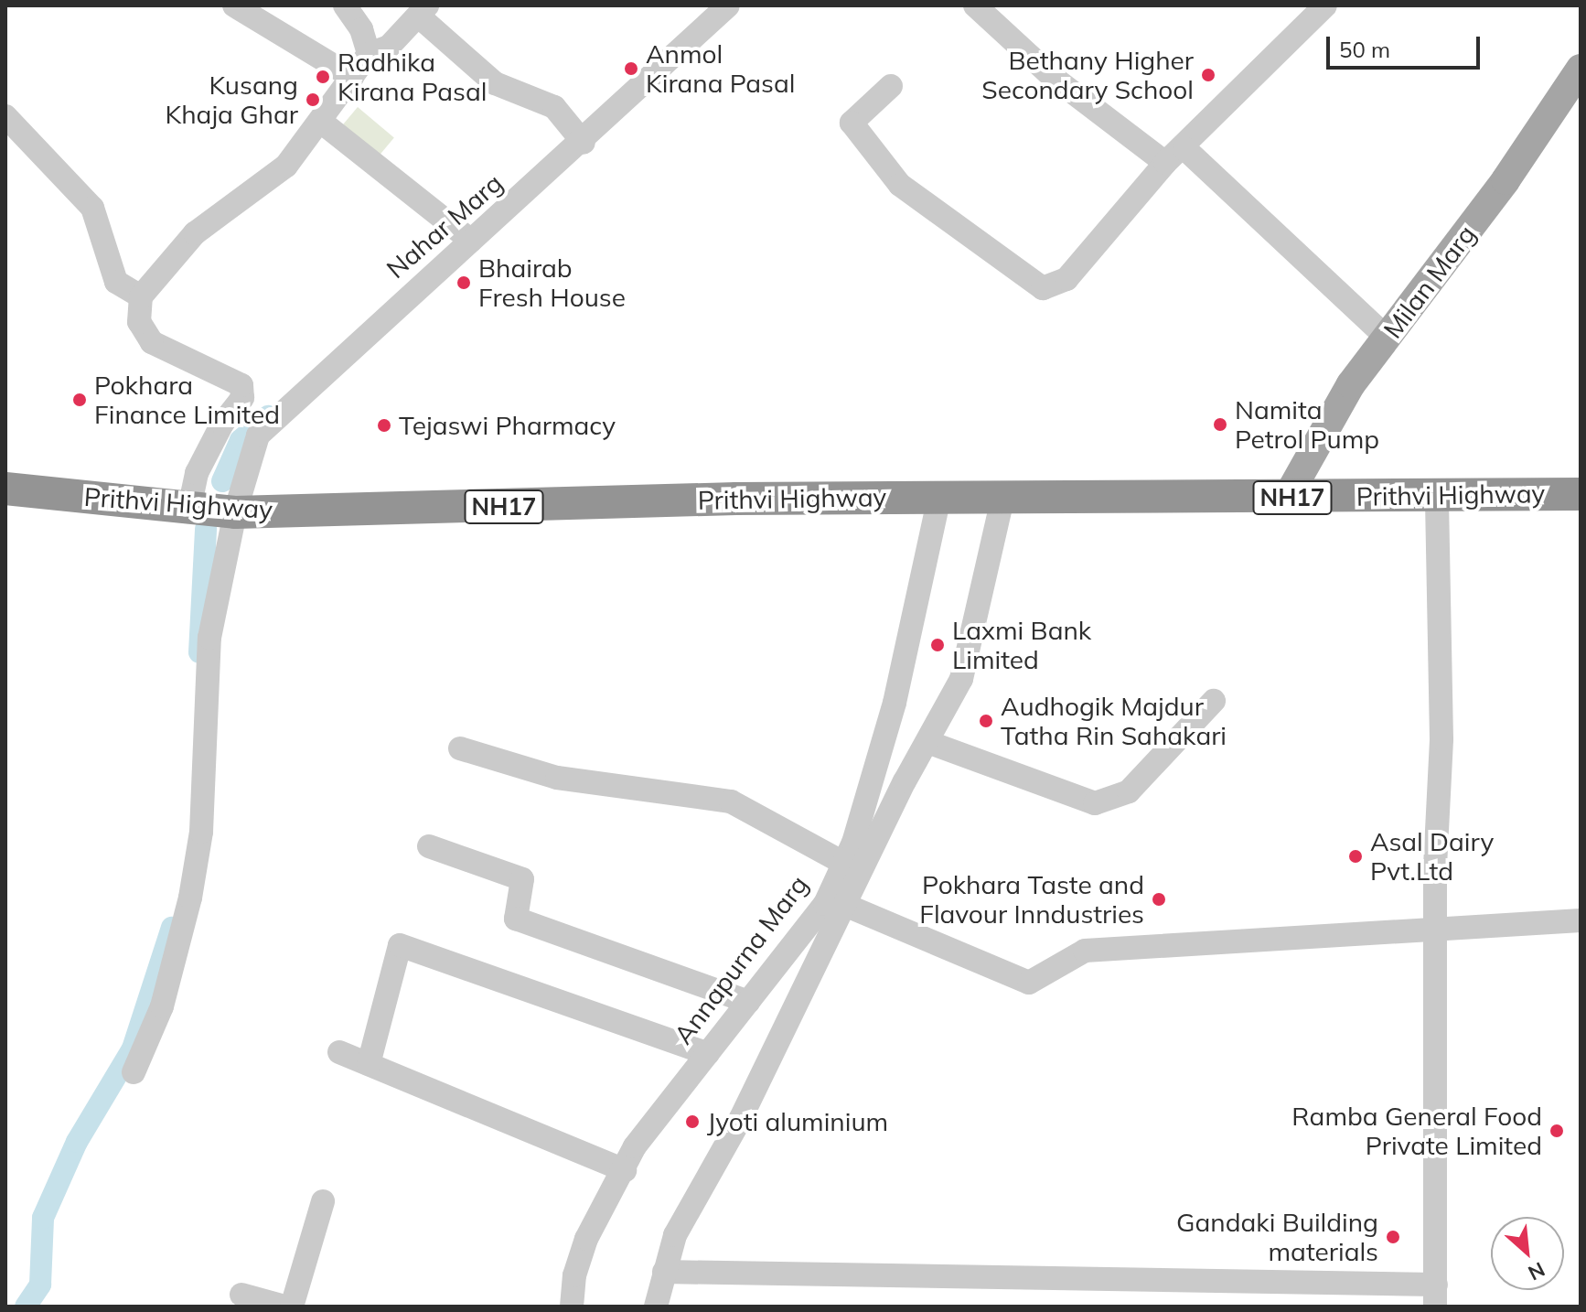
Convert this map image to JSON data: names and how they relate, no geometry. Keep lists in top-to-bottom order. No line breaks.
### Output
{"streets":{"highway":["Prithvi Highway","NH17"],"main road":["Milan Marg"],"street":["Nahar Marg","Annapurna Marg"]},"crossings":[["Milan Marg","Prithvi Highway"],["Prithvi Highway","Annapurna Marg"]],"places":["Anmol Kirana Pasal","Bethany Higher Secondary School","Radhika Kirana Pasal","Kusang Khaja Ghar","Bhairab Fresh House","Pokhara Finance Limited","Namita Petrol Pump","Tejaswi Pharmacy","Laxmi Bank Limited","Audhogik Majdur Tatha Rin Sahakari","Asal Dairy Pvt.Ltd","Pokhara Taste and Flavour Inndustries","Jyoti aluminium","Ramba General Food Private Limited","Gandaki Building materials"],"scale_bar":"50 m","north":"bottom right"}
